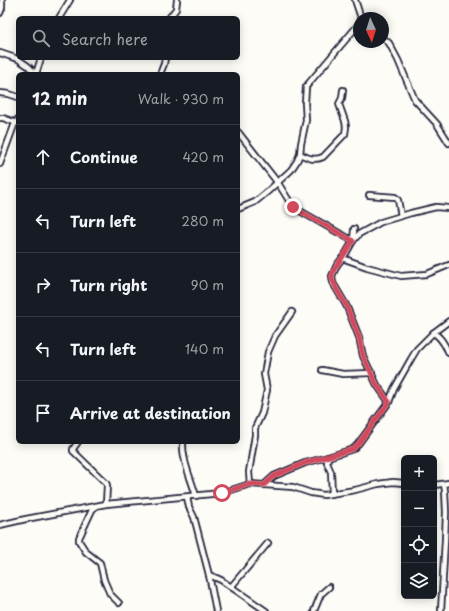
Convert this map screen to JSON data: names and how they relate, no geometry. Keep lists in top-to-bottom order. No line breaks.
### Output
{"north":"bottom","page":{"search":"Search here","heading":["12 min","Walk · 930 m"],"list":[["Continue","420 m"],["Turn left","280 m"],["Turn right","90 m"],["Turn left","140 m"],"Arrive at destination"],"map_buttons":["+","−"]}}
